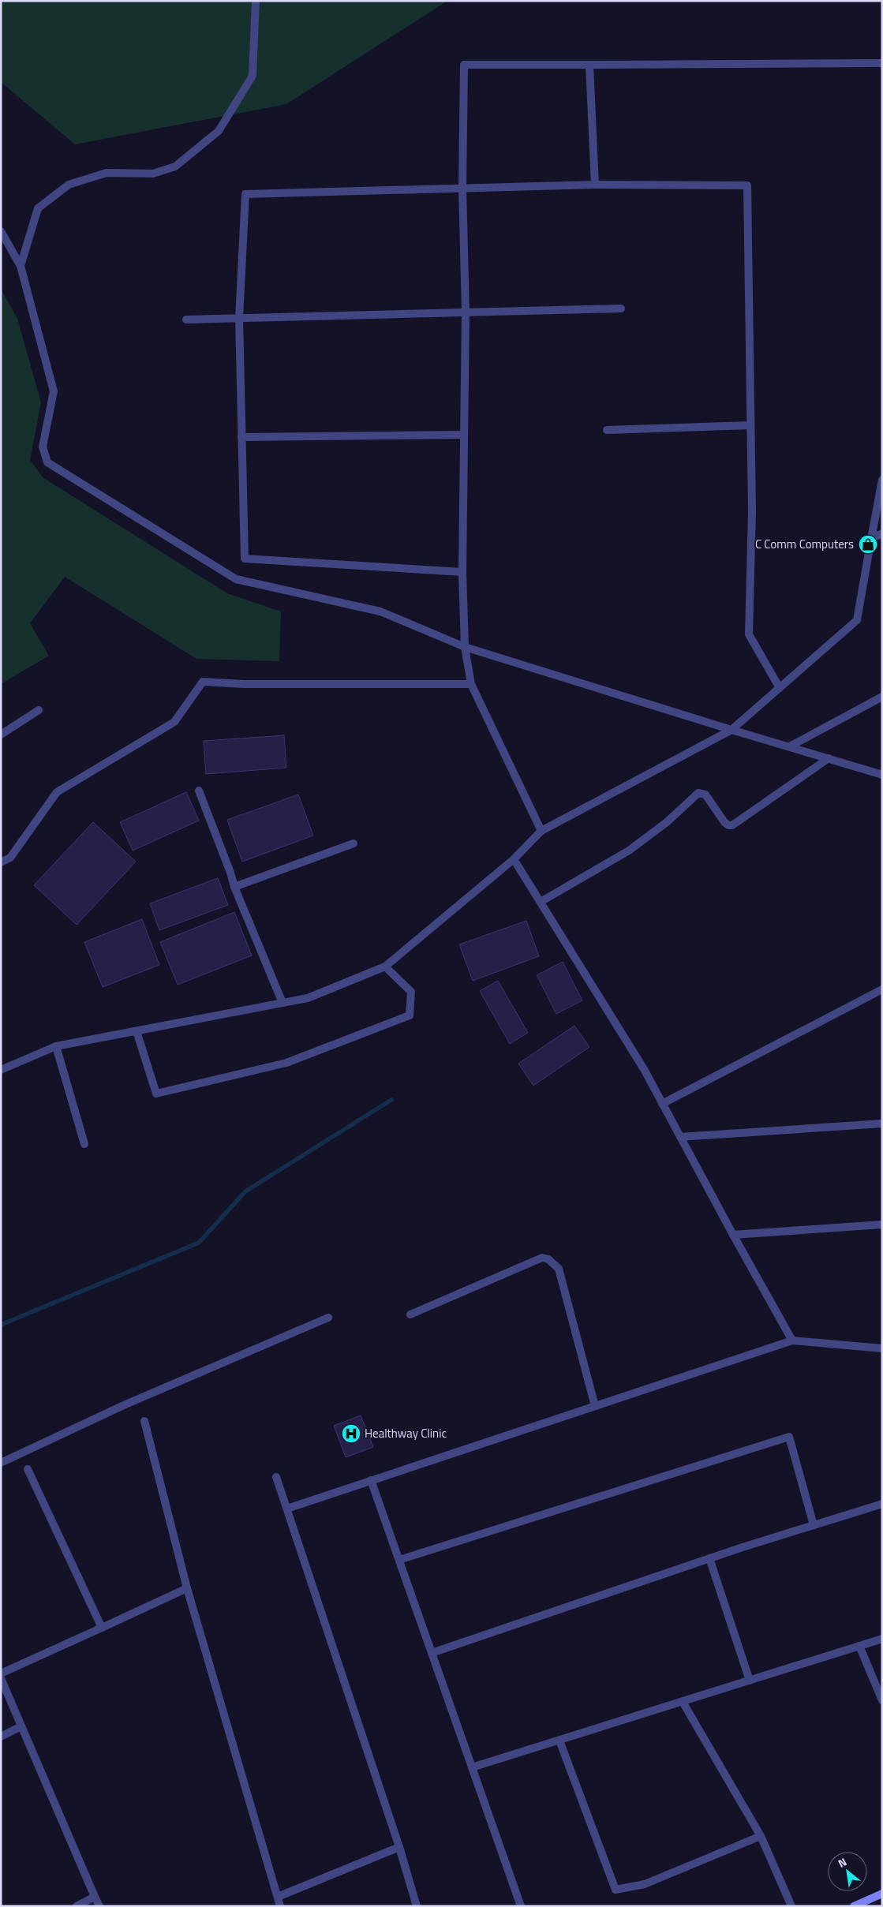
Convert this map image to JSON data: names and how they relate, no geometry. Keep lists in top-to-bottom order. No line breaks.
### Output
{"places":{"shop":["C Comm Computers"],"hospital":["Healthway Clinic"]},"north":"top left"}
